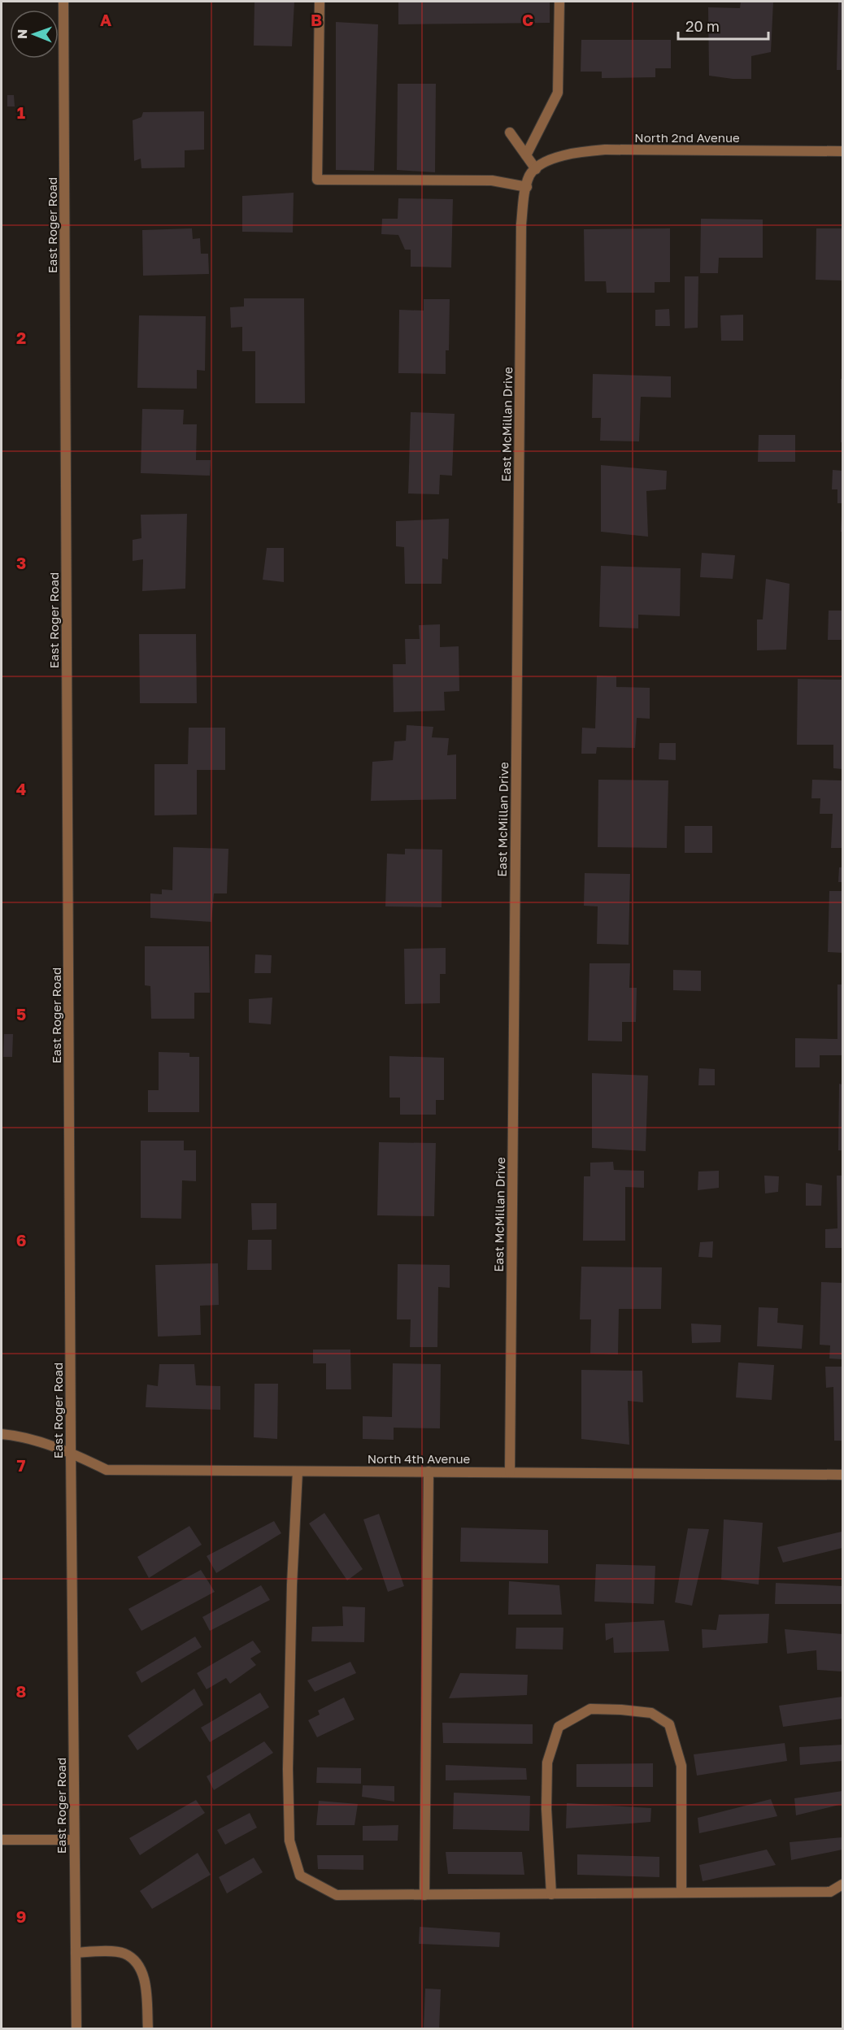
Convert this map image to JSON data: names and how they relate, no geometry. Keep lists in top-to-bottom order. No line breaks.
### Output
{"streets":{"street":["North 2nd Avenue","East Roger Road","East McMillan Drive","North 4th Avenue"]},"crossings":[["North 2nd Avenue","East McMillan Drive"],["East Roger Road","North 4th Avenue"],["East McMillan Drive","North 4th Avenue"]],"scale_bar":"20 m","north":"left","grid":{"columns":["A","B","C"],"rows":["1","2","3","4","5","6","7","8","9"]}}
